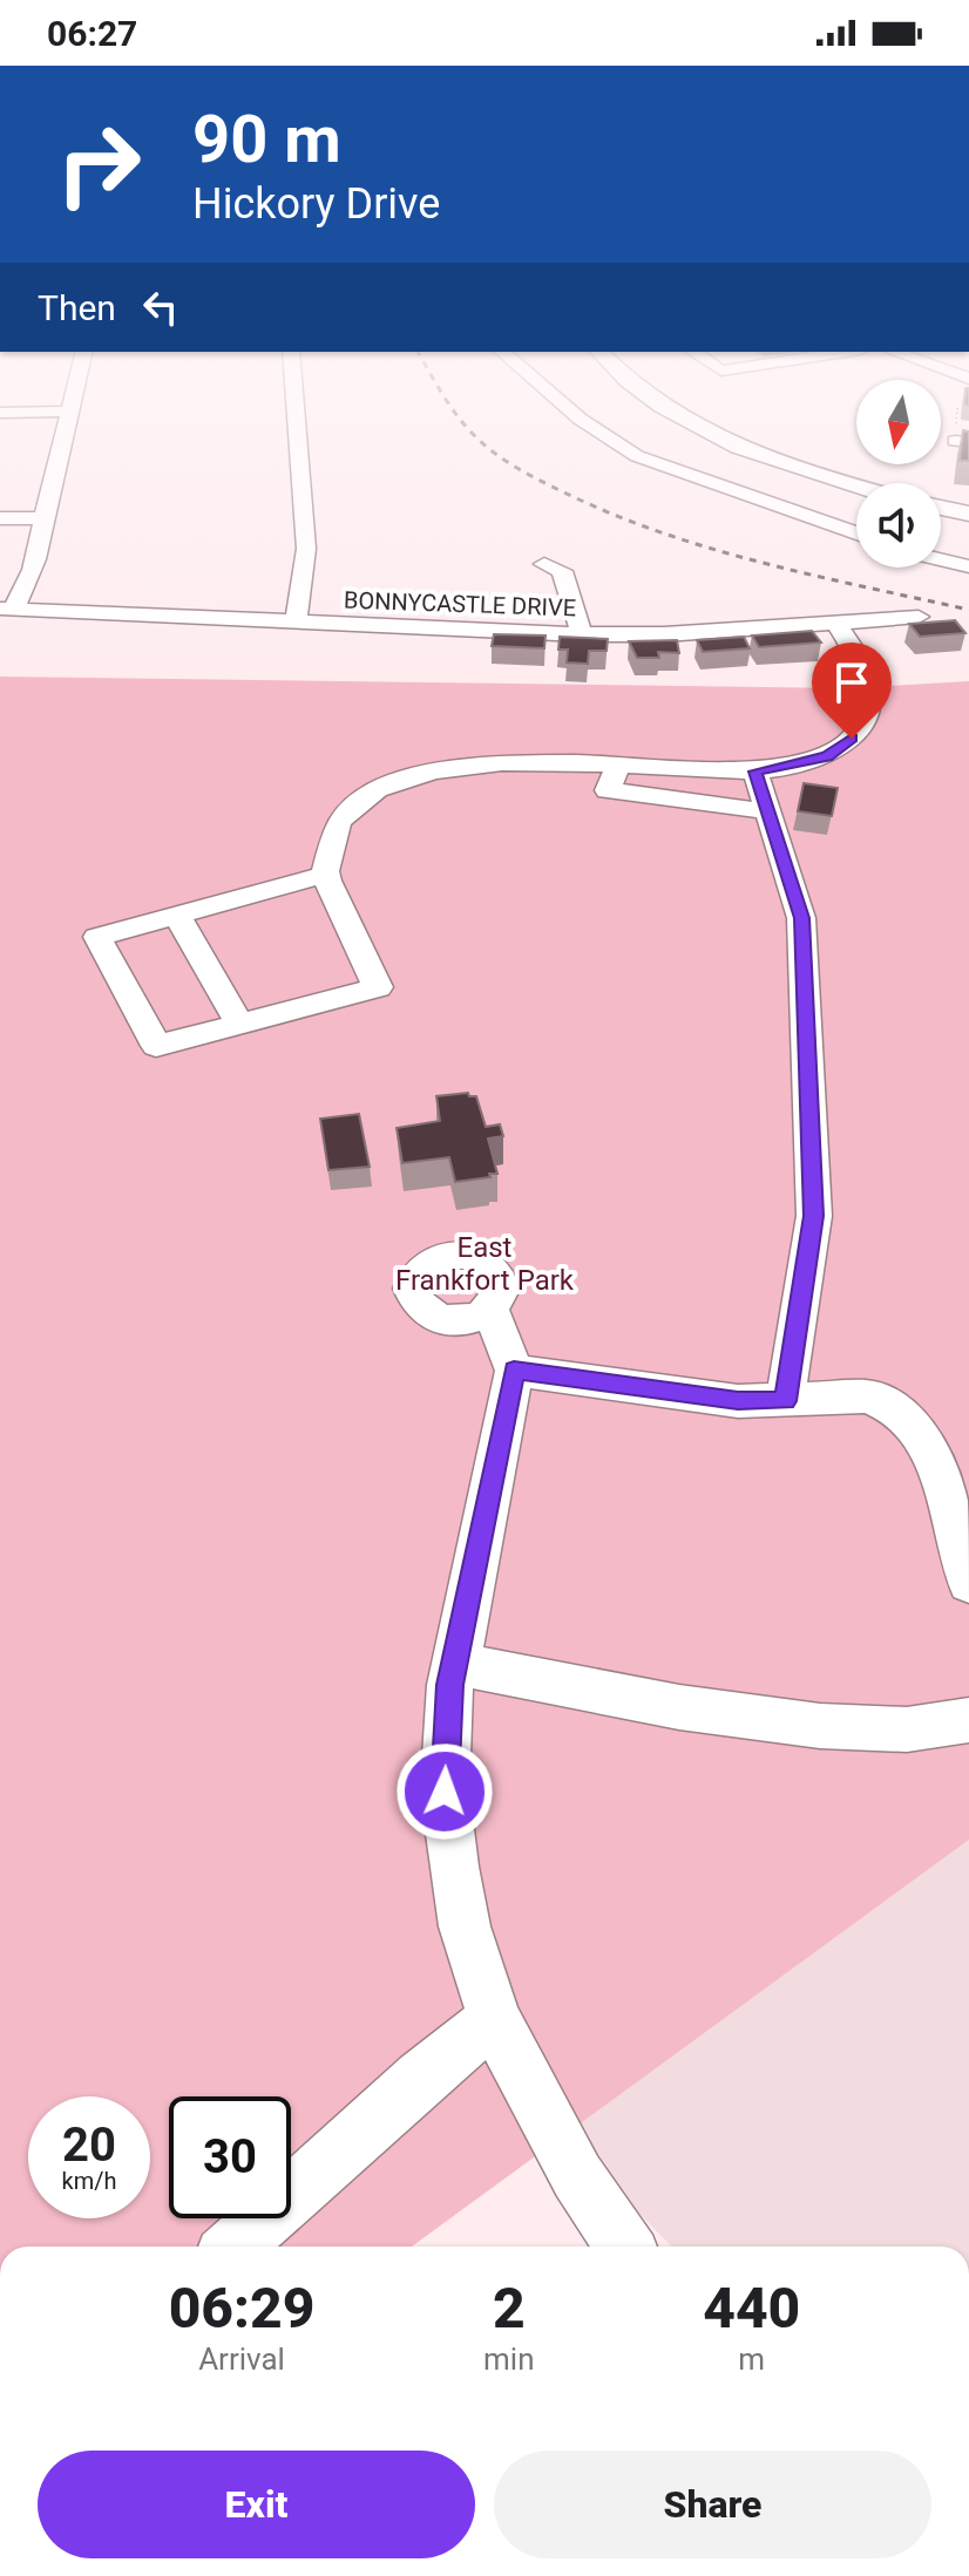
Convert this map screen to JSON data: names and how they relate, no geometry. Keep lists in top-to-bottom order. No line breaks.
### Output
{"streets":{"street":["BONNYCASTLE DRIVE"]},"parks":["East Frankfort Park"],"north":"bottom","page":{"status":"06:27","turn":["90 m","Hickory Drive"],"then":"Then","speed":"20 km/h","limit":"30","eta":["06:29","Arrival","2","min","440","m"],"buttons":["Exit","Share"]}}
